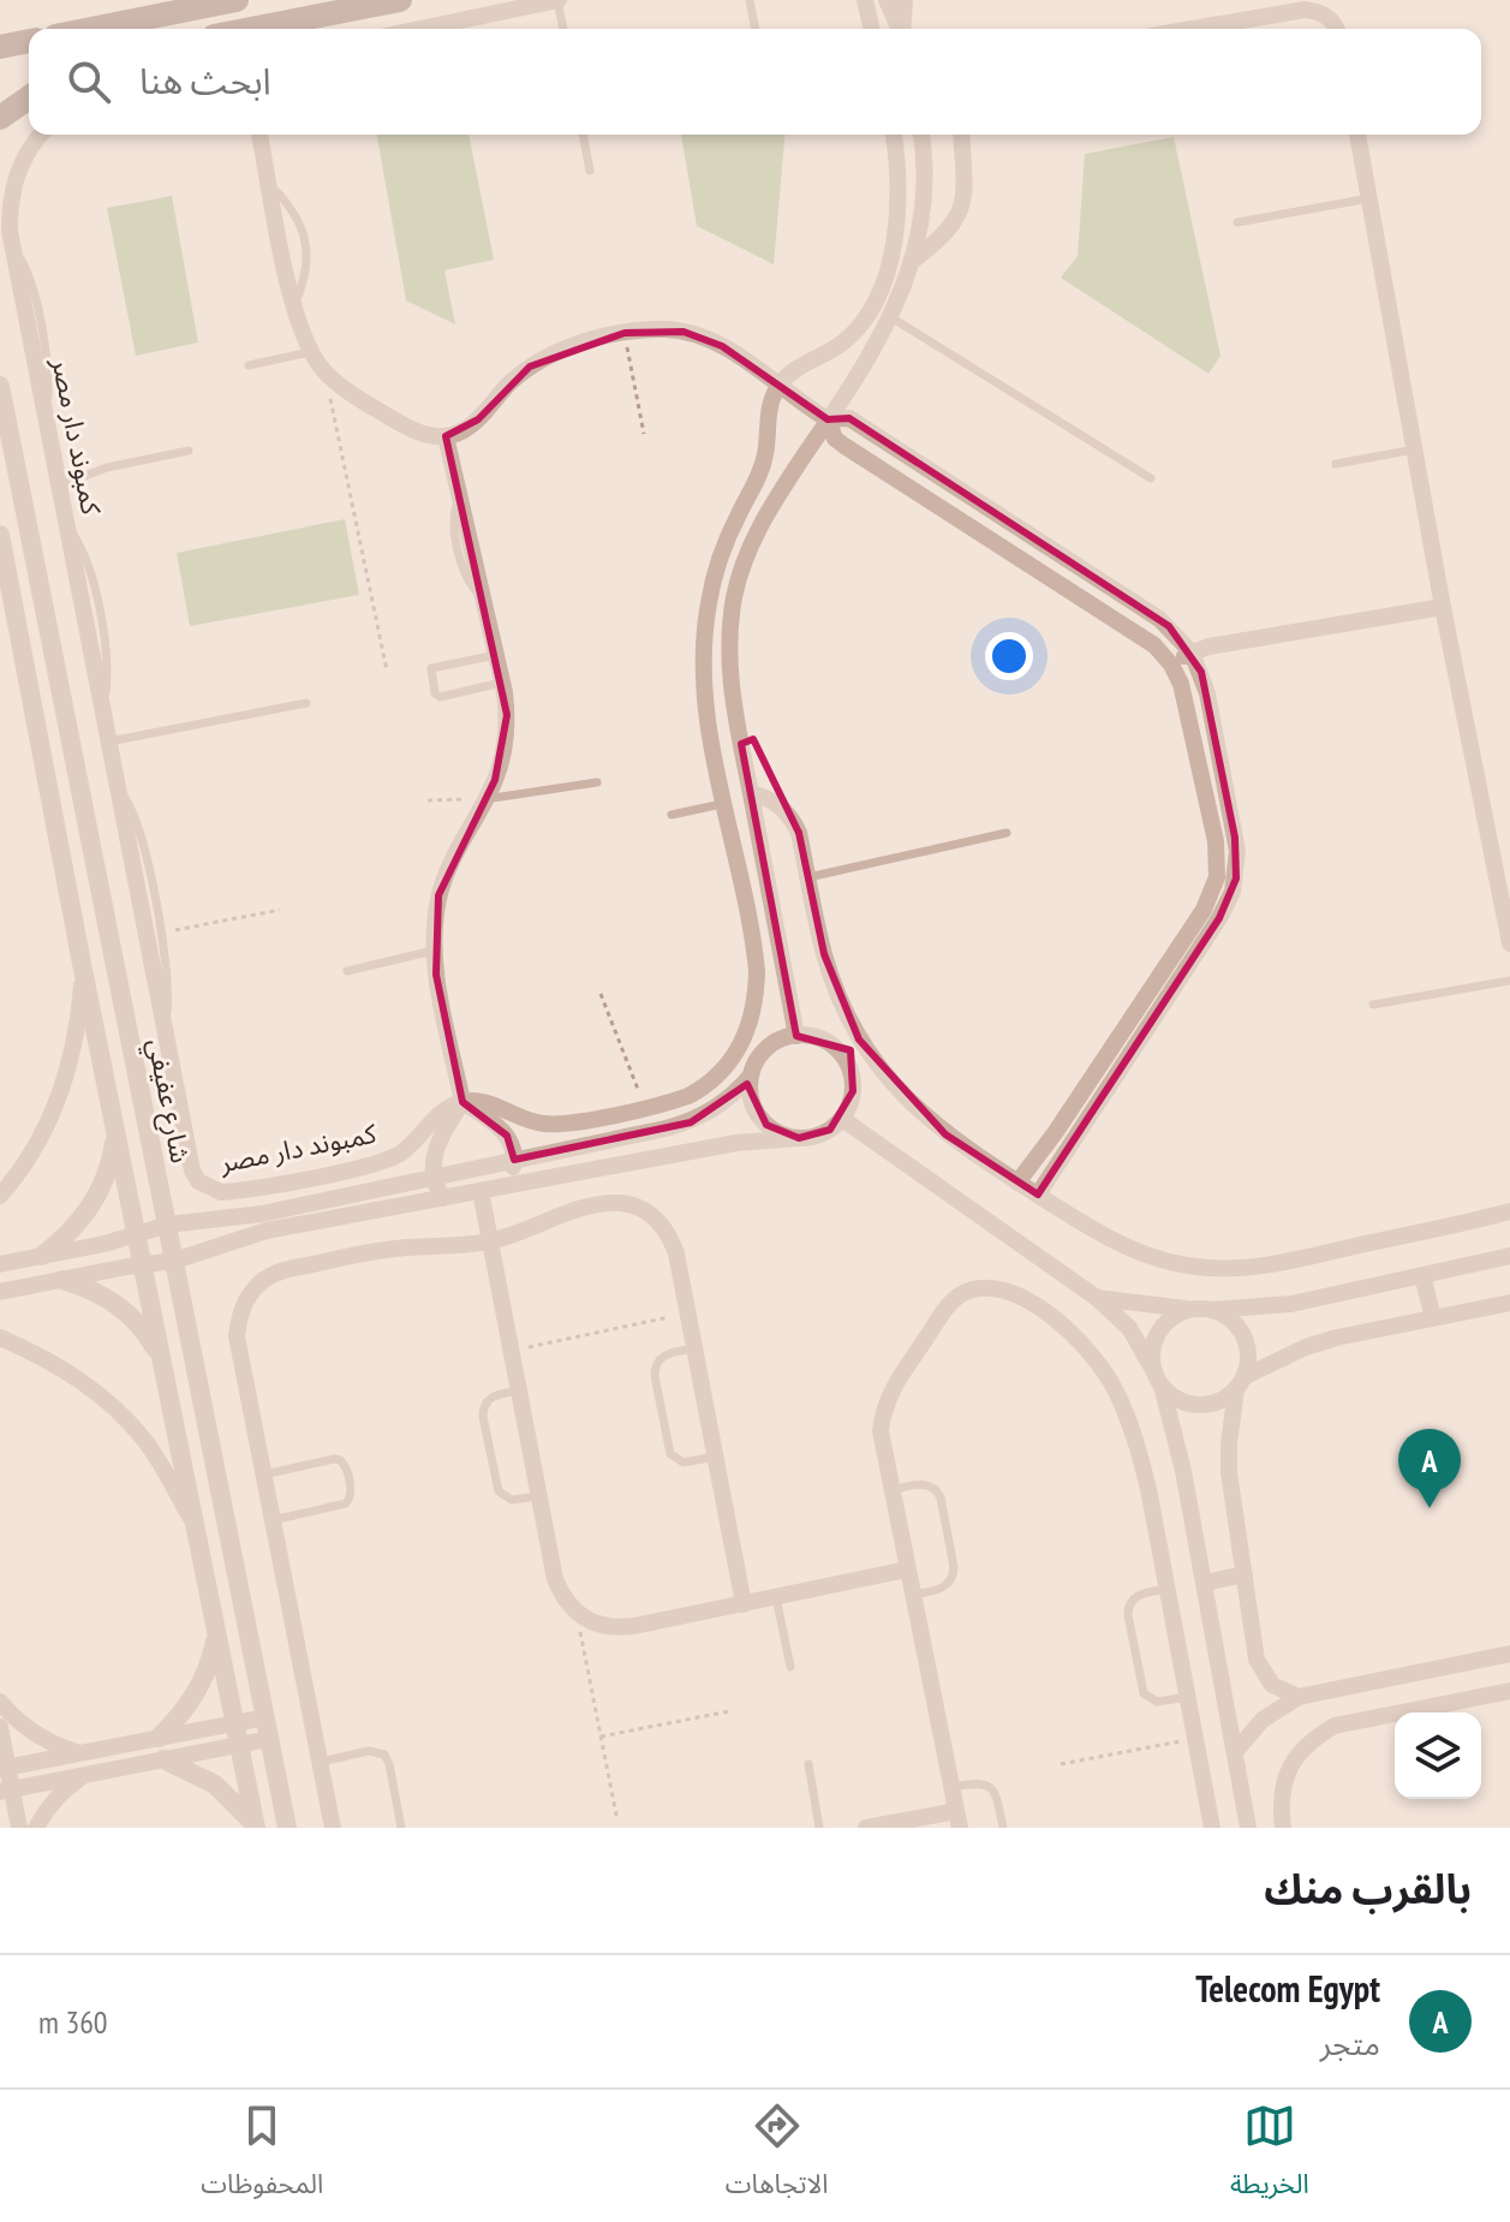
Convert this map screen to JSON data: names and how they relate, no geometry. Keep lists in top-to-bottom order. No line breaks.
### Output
{"streets":{"street":["كمبوند دار مصر","شارع عفيفي"]},"page":{"search":"ابحث هنا","pins":"A","heading":"بالقرب منك","list":[{"mark":"A","name":"Telecom Egypt","note":"متجر","value":"360 m"}],"nav":["الخريطة","الاتجاهات","المحفوظات"]}}
